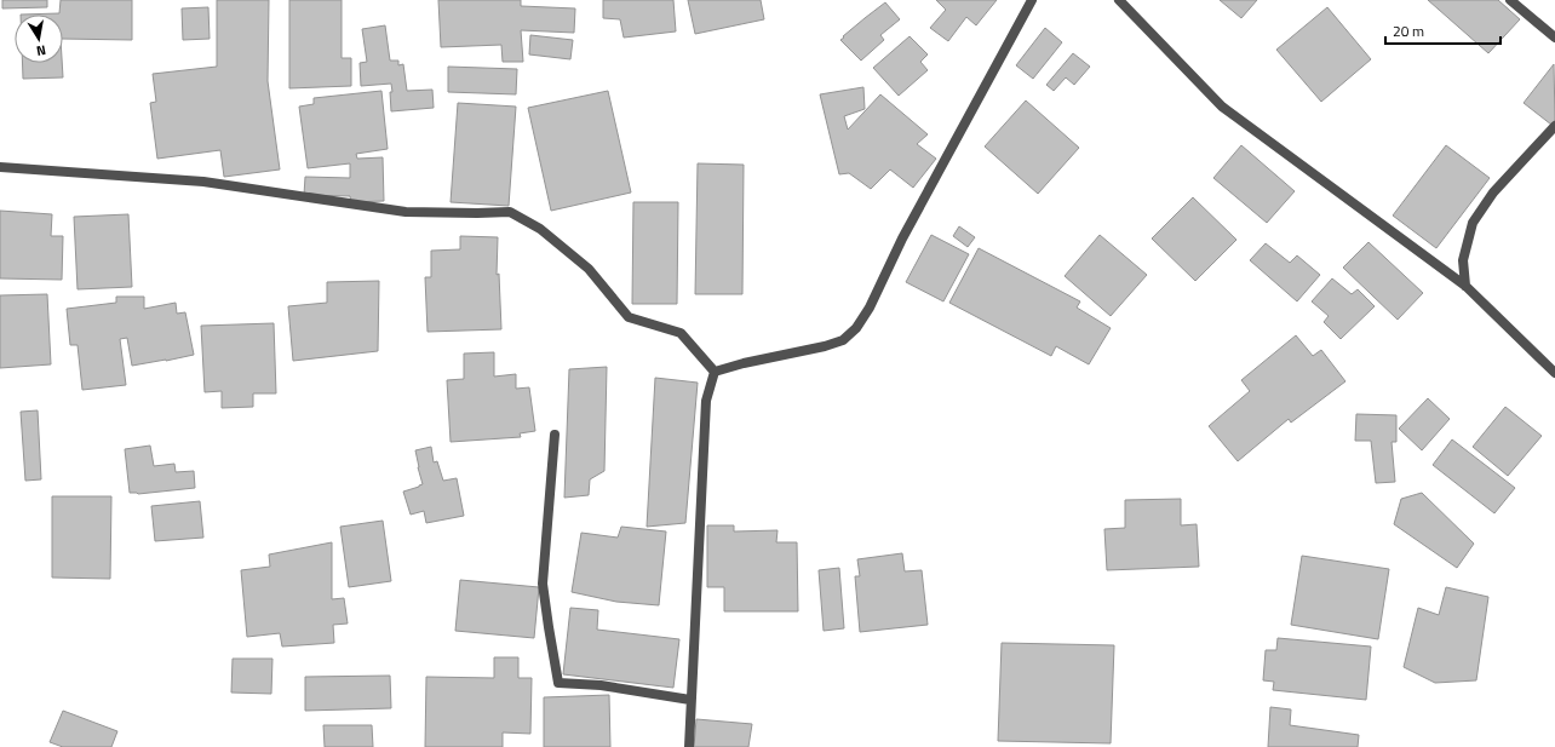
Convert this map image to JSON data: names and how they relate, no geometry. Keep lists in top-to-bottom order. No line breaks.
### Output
{"scale_bar":"20 m","north":"bottom"}
